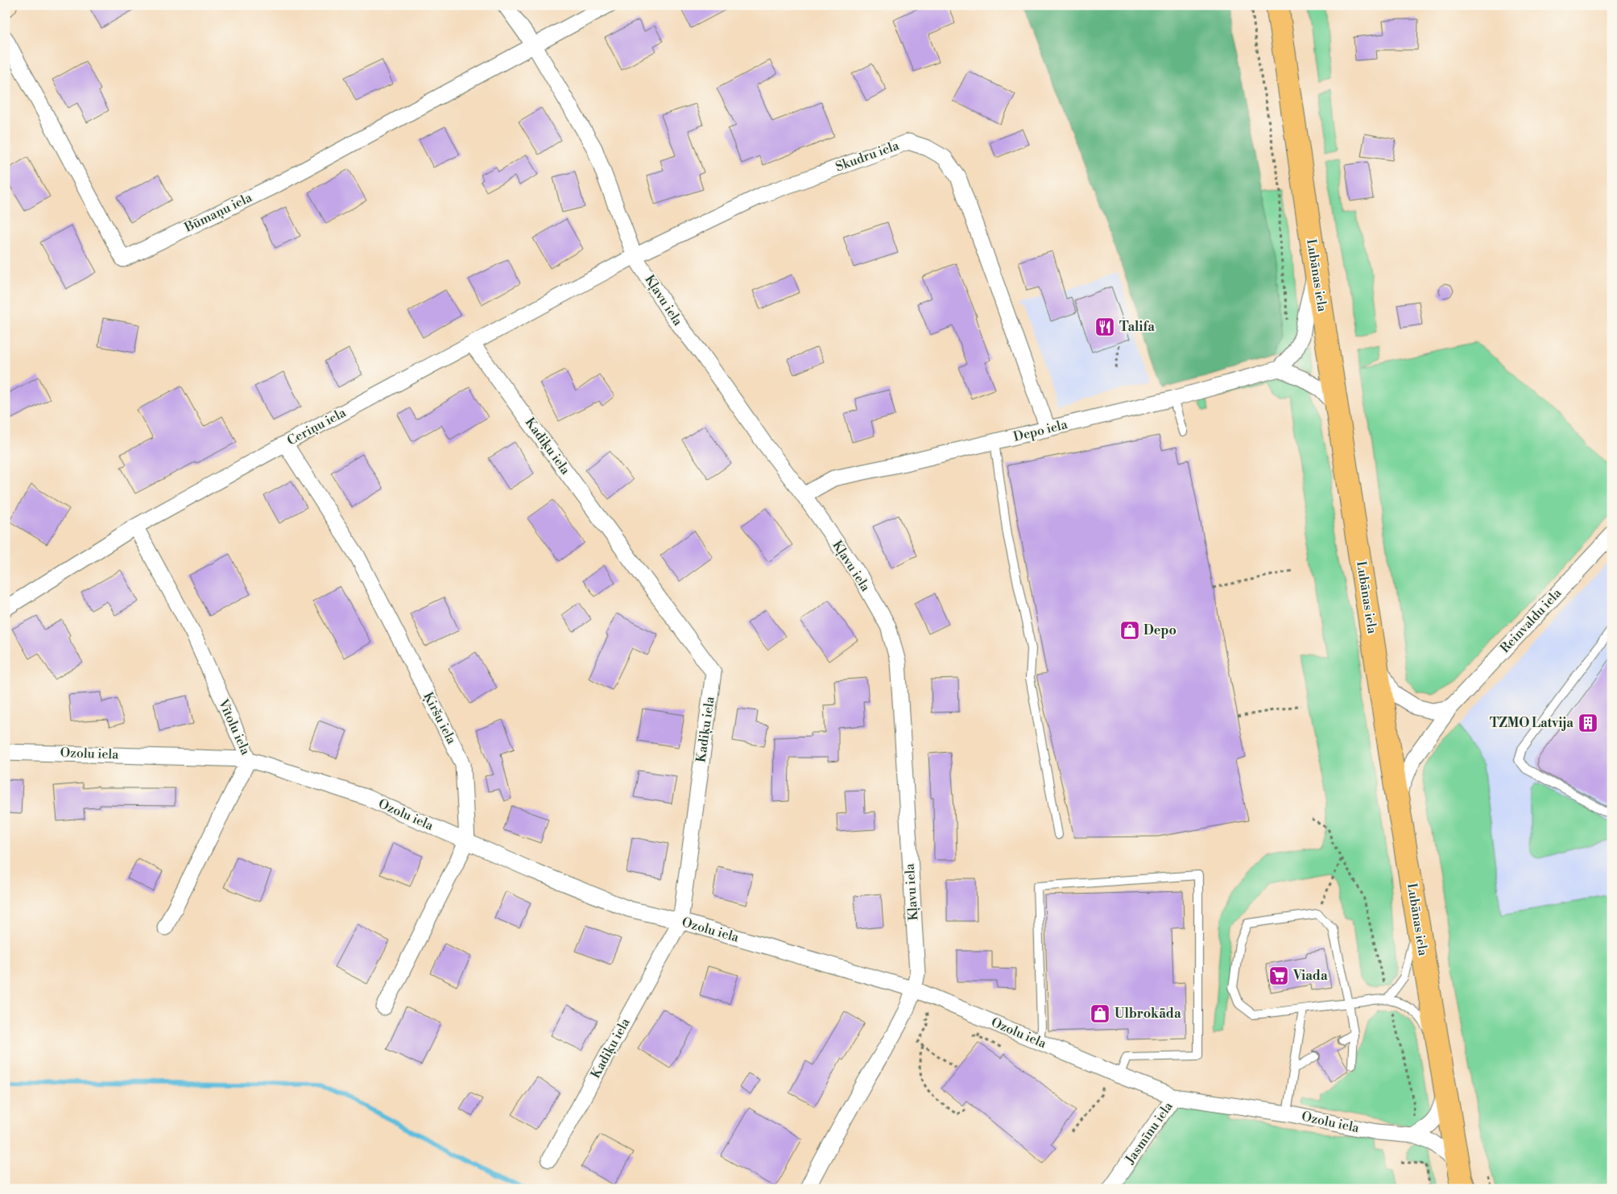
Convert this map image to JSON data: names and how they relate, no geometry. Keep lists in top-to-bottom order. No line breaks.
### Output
{"streets":{"main road":["Lubānas iela"],"street":["Skudru iela","Būmaņu iela","Kļavu iela","Ceriņu iela","Depo iela","Kadiķu iela","Reinvaldu iela","Ķiršu iela","Vītolu iela","Ozolu iela","Jasmīnu iela"]},"crossings":[["Skudru iela","Kļavu iela"],["Skudru iela","Ceriņu iela"],["Skudru iela","Depo iela"],["Būmaņu iela","Kļavu iela"],["Lubānas iela","Reinvaldu iela"],["Lubānas iela","Ozolu iela"],["Kļavu iela","Ceriņu iela"],["Kļavu iela","Depo iela"],["Kļavu iela","Ozolu iela"],["Ceriņu iela","Kadiķu iela"],["Ceriņu iela","Ķiršu iela"],["Ceriņu iela","Vītolu iela"],["Kadiķu iela","Ozolu iela"],["Ķiršu iela","Ozolu iela"],["Vītolu iela","Ozolu iela"],["Ozolu iela","Jasmīnu iela"]],"places":{"restaurant":["Talifa"],"shop":["Depo","Ulbrokāda"],"building":["TZMO Latvija"],"supermarket":["Viada"]}}
